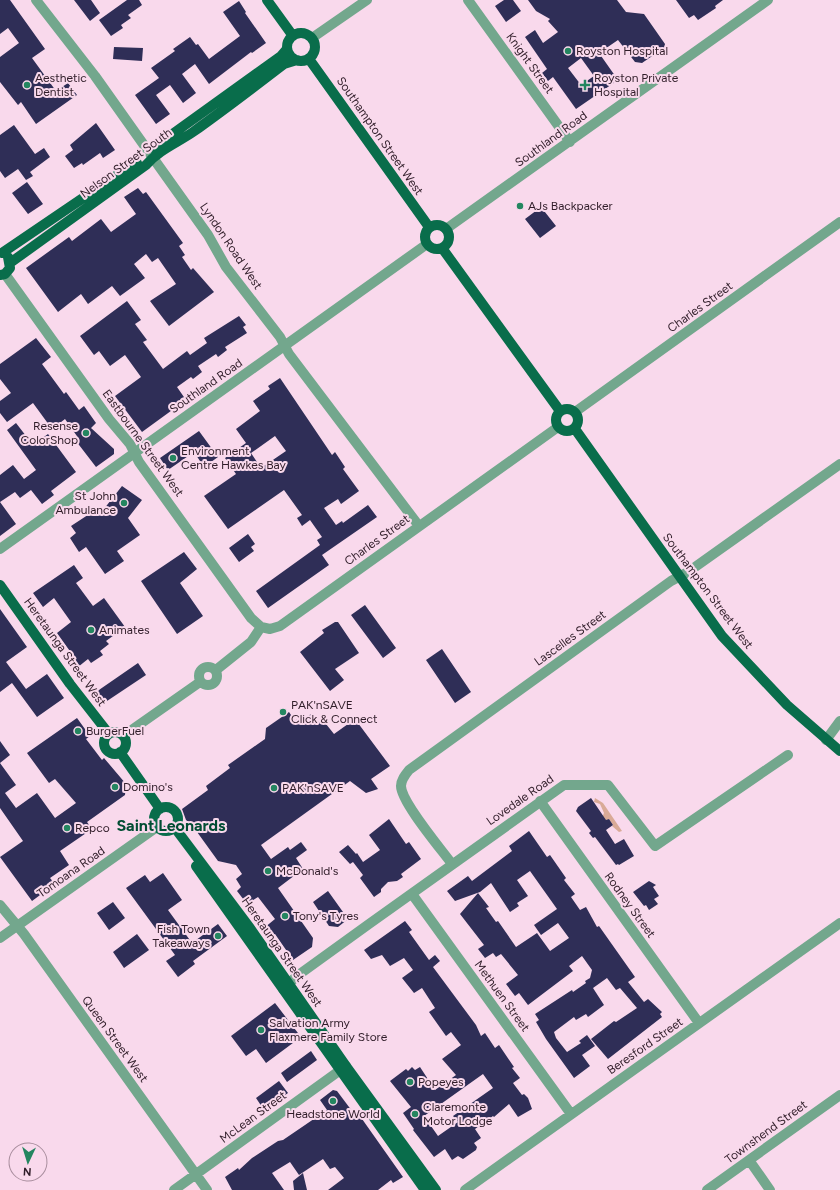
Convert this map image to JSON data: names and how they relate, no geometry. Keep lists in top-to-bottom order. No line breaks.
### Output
{"streets":{"main road":["Southampton Street West","Nelson Street South","Heretaunga Street West"],"street":["Knight Street","Southland Road","Lyndon Road West","Charles Street","Eastbourne Street West","Lascelles Street","Lovedale Road","Tomoana Road","Rodney Street","Methuen Street","Queen Street West","Beresford Street","McLean Street","Townshend Street"]},"crossings":[["Knight Street","Southland Road"],["Southampton Street West","Southland Road"],["Southampton Street West","Nelson Street South"],["Southampton Street West","Charles Street"],["Southampton Street West","Lascelles Street"],["Southland Road","Lyndon Road West"],["Southland Road","Eastbourne Street West"],["Nelson Street South","Lyndon Road West"],["Lyndon Road West","Charles Street"],["Charles Street","Eastbourne Street West"],["Lascelles Street","Lovedale Road"],["Heretaunga Street West","Lovedale Road"],["Heretaunga Street West","Tomoana Road"],["Heretaunga Street West","McLean Street"],["Lovedale Road","Rodney Street"],["Lovedale Road","Methuen Street"],["Tomoana Road","Queen Street West"],["Rodney Street","Beresford Street"],["Methuen Street","Beresford Street"],["Queen Street West","McLean Street"]],"districts":["Saint Leonards"],"places":{"other":["Royston Hospital","Aesthetic Dentist","AJs Backpacker","Resense ColorShop","Environment Centre Hawkes Bay","St John Ambulance","Animates","PAK'nSAVE Click & Connect","BurgerFuel","Domino's","PAK'nSAVE","Repco","McDonald's","Tony's Tyres","Fish Town Takeaways","Salvation Army Flaxmere Family Store","Popeyes","Headstone World","Claremonte Motor Lodge"],"health":["Royston Private Hospital"]},"north":"bottom"}
